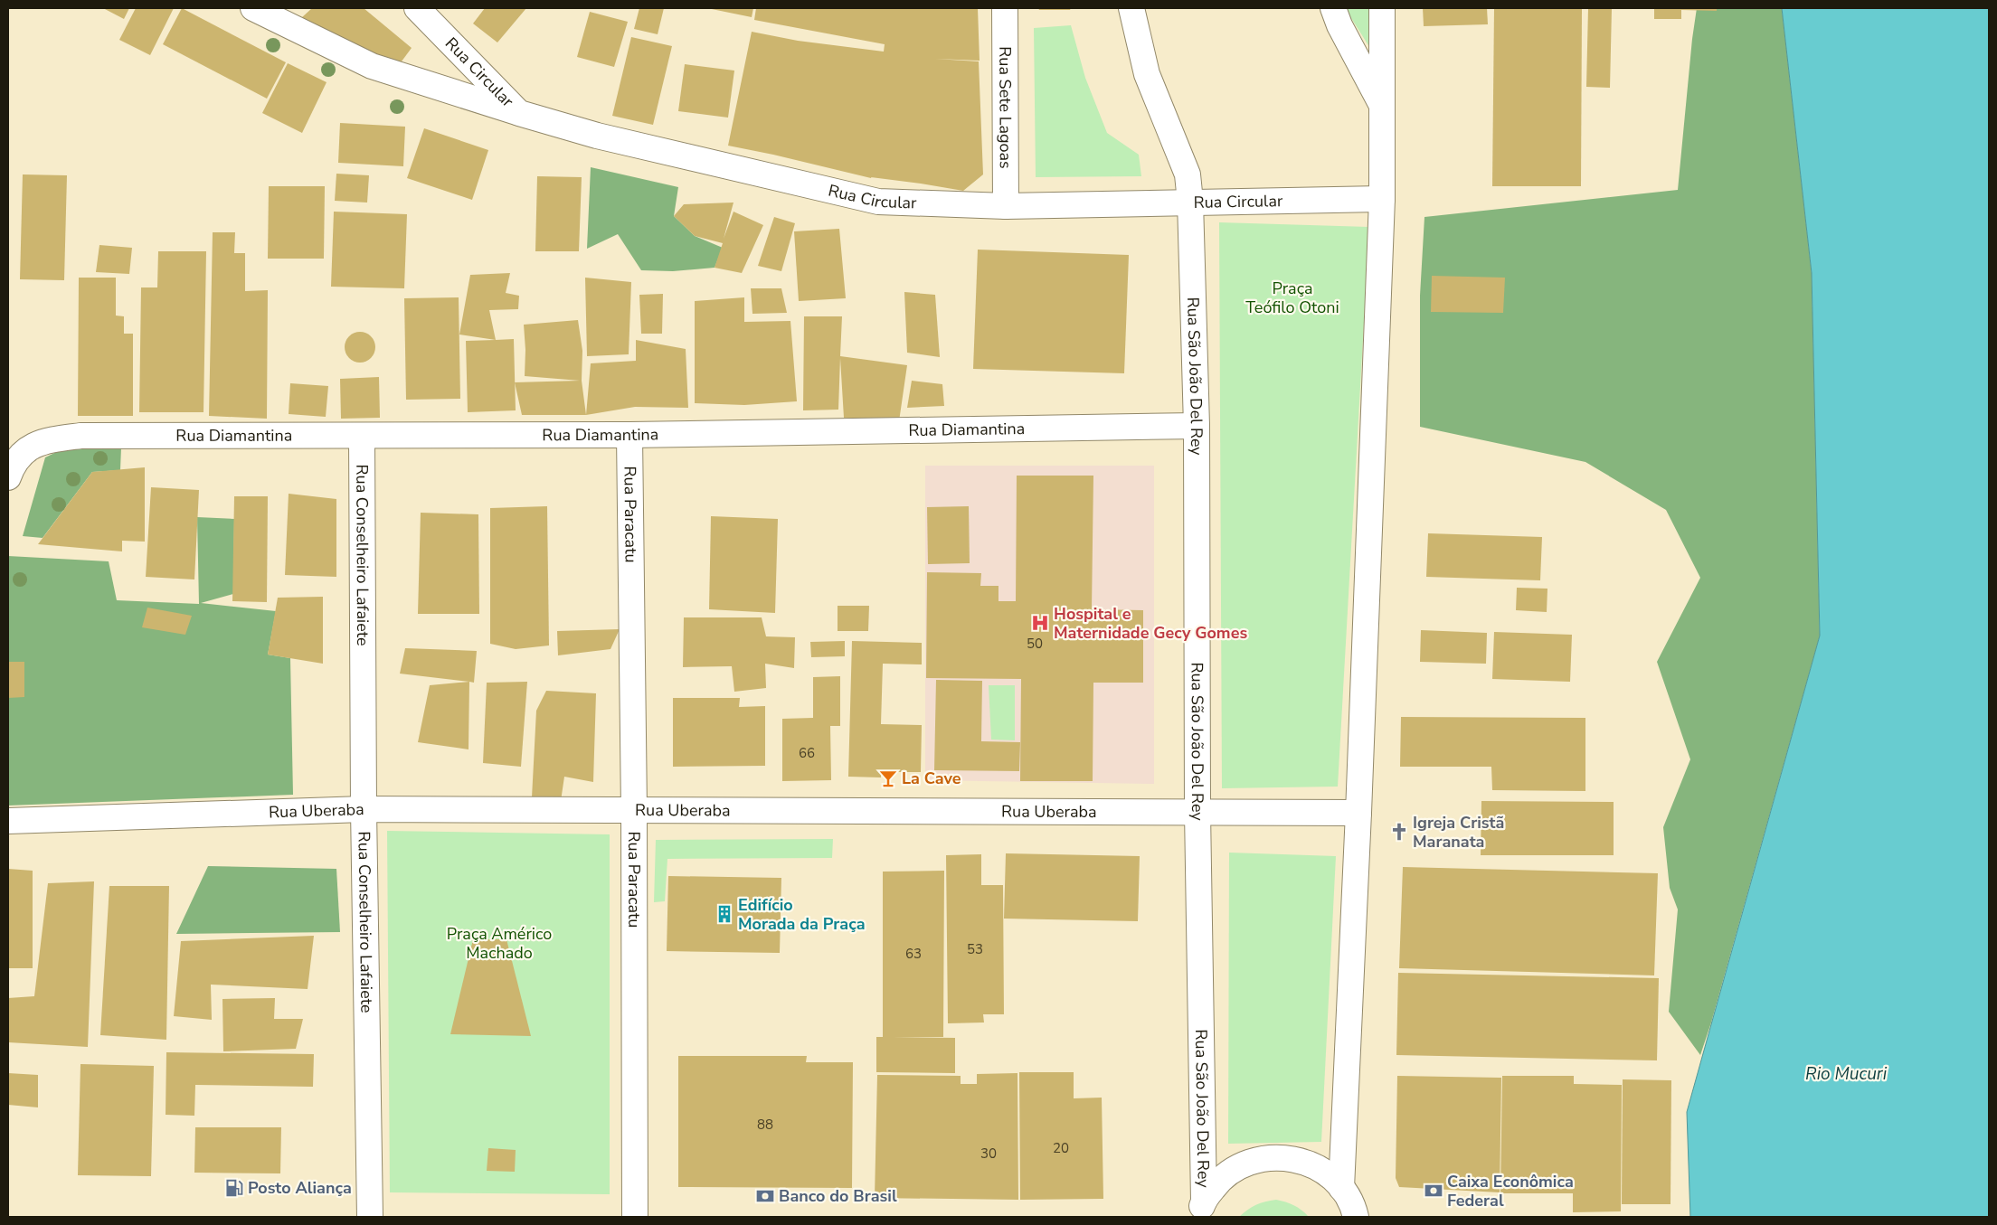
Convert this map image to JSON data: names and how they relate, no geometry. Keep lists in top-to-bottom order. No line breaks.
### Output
{"streets":{"street":["Rua Circular","Rua Sete Lagoas","Rua São João Del Rey","Rua Diamantina","Rua Paracatu","Rua Conselheiro Lafaiete","Rua Uberaba"]},"crossings":[["Rua Circular","Rua Sete Lagoas"],["Rua Circular","Rua São João Del Rey"],["Rua São João Del Rey","Rua Diamantina"],["Rua São João Del Rey","Rua Uberaba"],["Rua Diamantina","Rua Paracatu"],["Rua Diamantina","Rua Conselheiro Lafaiete"],["Rua Paracatu","Rua Uberaba"],["Rua Conselheiro Lafaiete","Rua Uberaba"]],"water":["Rio Mucuri"],"parks":["Praça Teófilo Otoni","Praça Américo Machado"],"places":{"hospital":["Hospital e Maternidade Gecy Gomes"],"bar":["La Cave"],"church":["Igreja Cristã Maranata"],"building":["Edifício Morada da Praça"],"fuel station":["Posto Aliança"],"bank":["Caixa Econômica Federal","Banco do Brasil"]},"house_numbers":["50","66","53","63","88","20","30"]}
